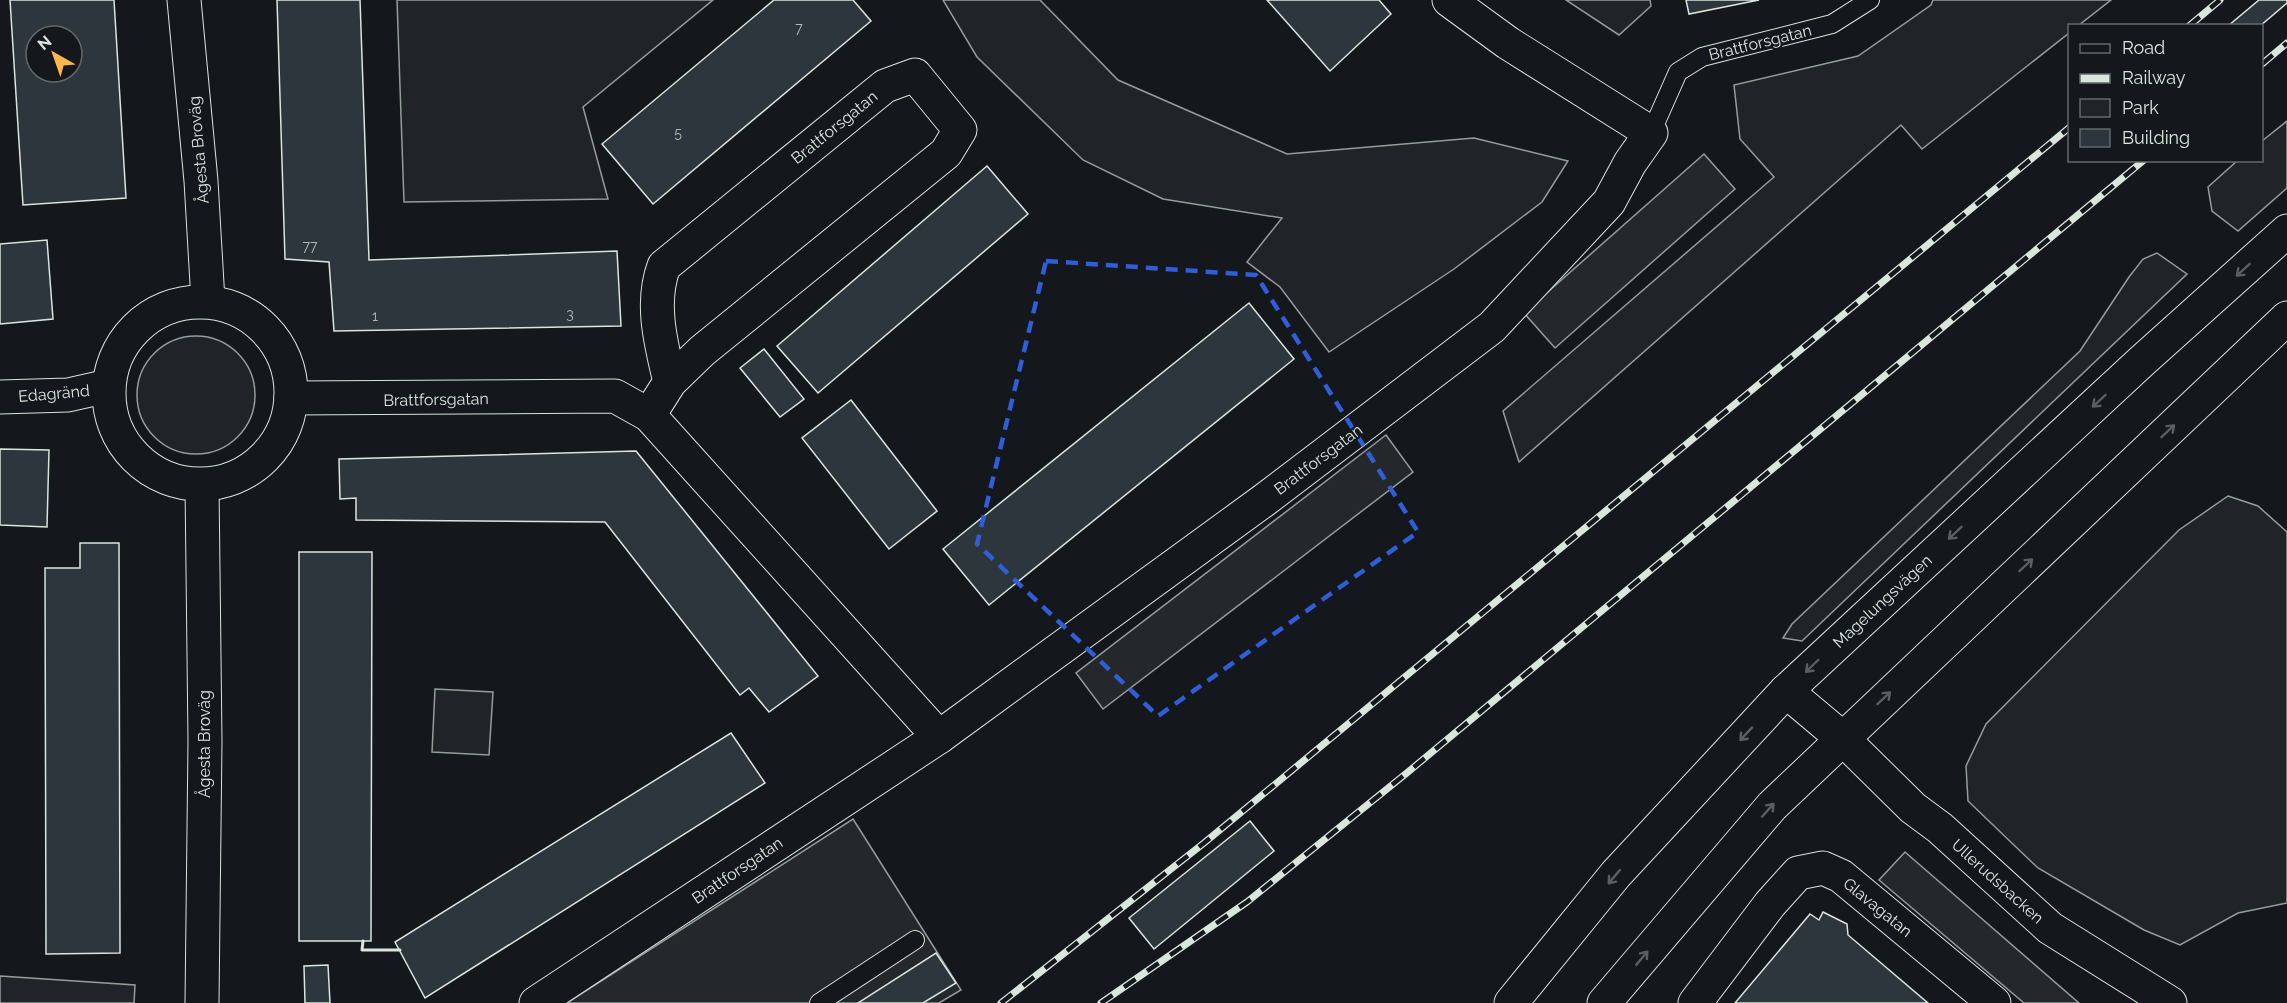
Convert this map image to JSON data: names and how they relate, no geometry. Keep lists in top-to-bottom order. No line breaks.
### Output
{"streets":{"street":["Brattforsgatan","Ågesta Broväg","Edagränd","Magelungsvägen","Ullerudsbacken","Glavagatan"]},"crossings":[["Brattforsgatan","Ågesta Broväg"],["Brattforsgatan","Edagränd"],["Ågesta Broväg","Edagränd"],["Magelungsvägen","Ullerudsbacken"]],"house_numbers":["7","5","77","3","1"],"legend":["Road","Railway","Park","Building"],"north":"top left"}
